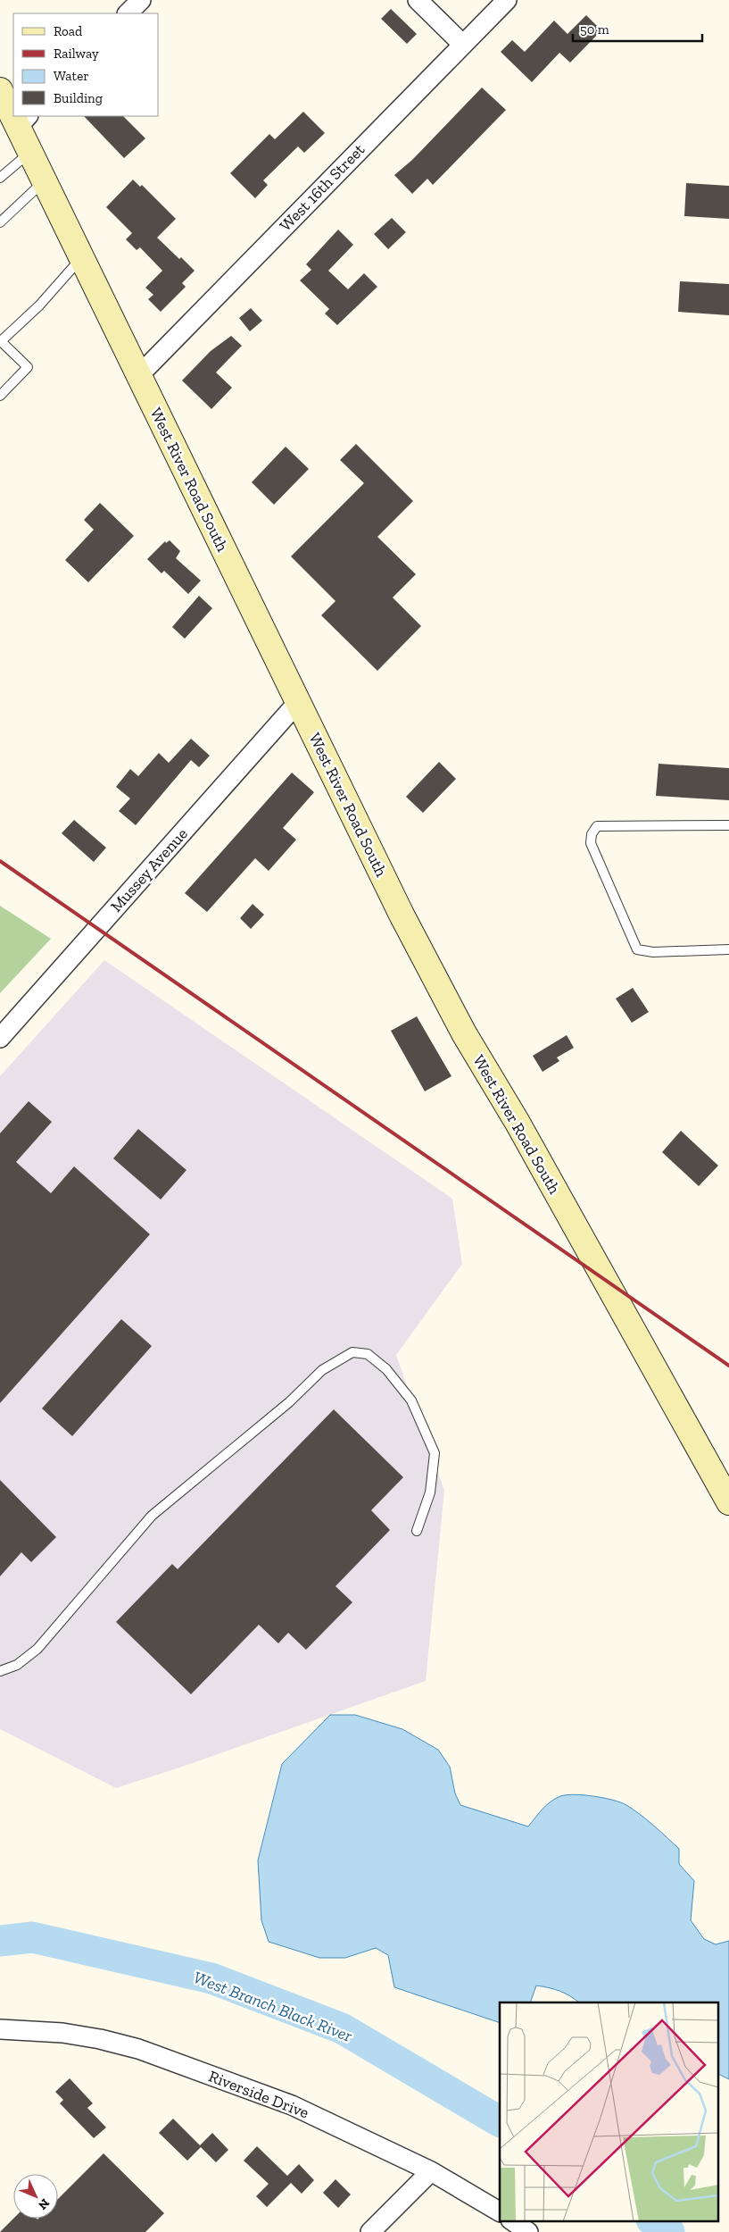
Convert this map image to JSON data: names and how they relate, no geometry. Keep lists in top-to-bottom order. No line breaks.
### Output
{"streets":{"main road":["West River Road South"],"street":["West 16th Street","Mussey Avenue","Riverside Drive"]},"crossings":[["West 16th Street","West River Road South"],["West River Road South","Mussey Avenue"]],"water":["West Branch Black River"],"legend":["Road","Railway","Water","Building"],"scale_bar":"50 m","north":"bottom right"}
